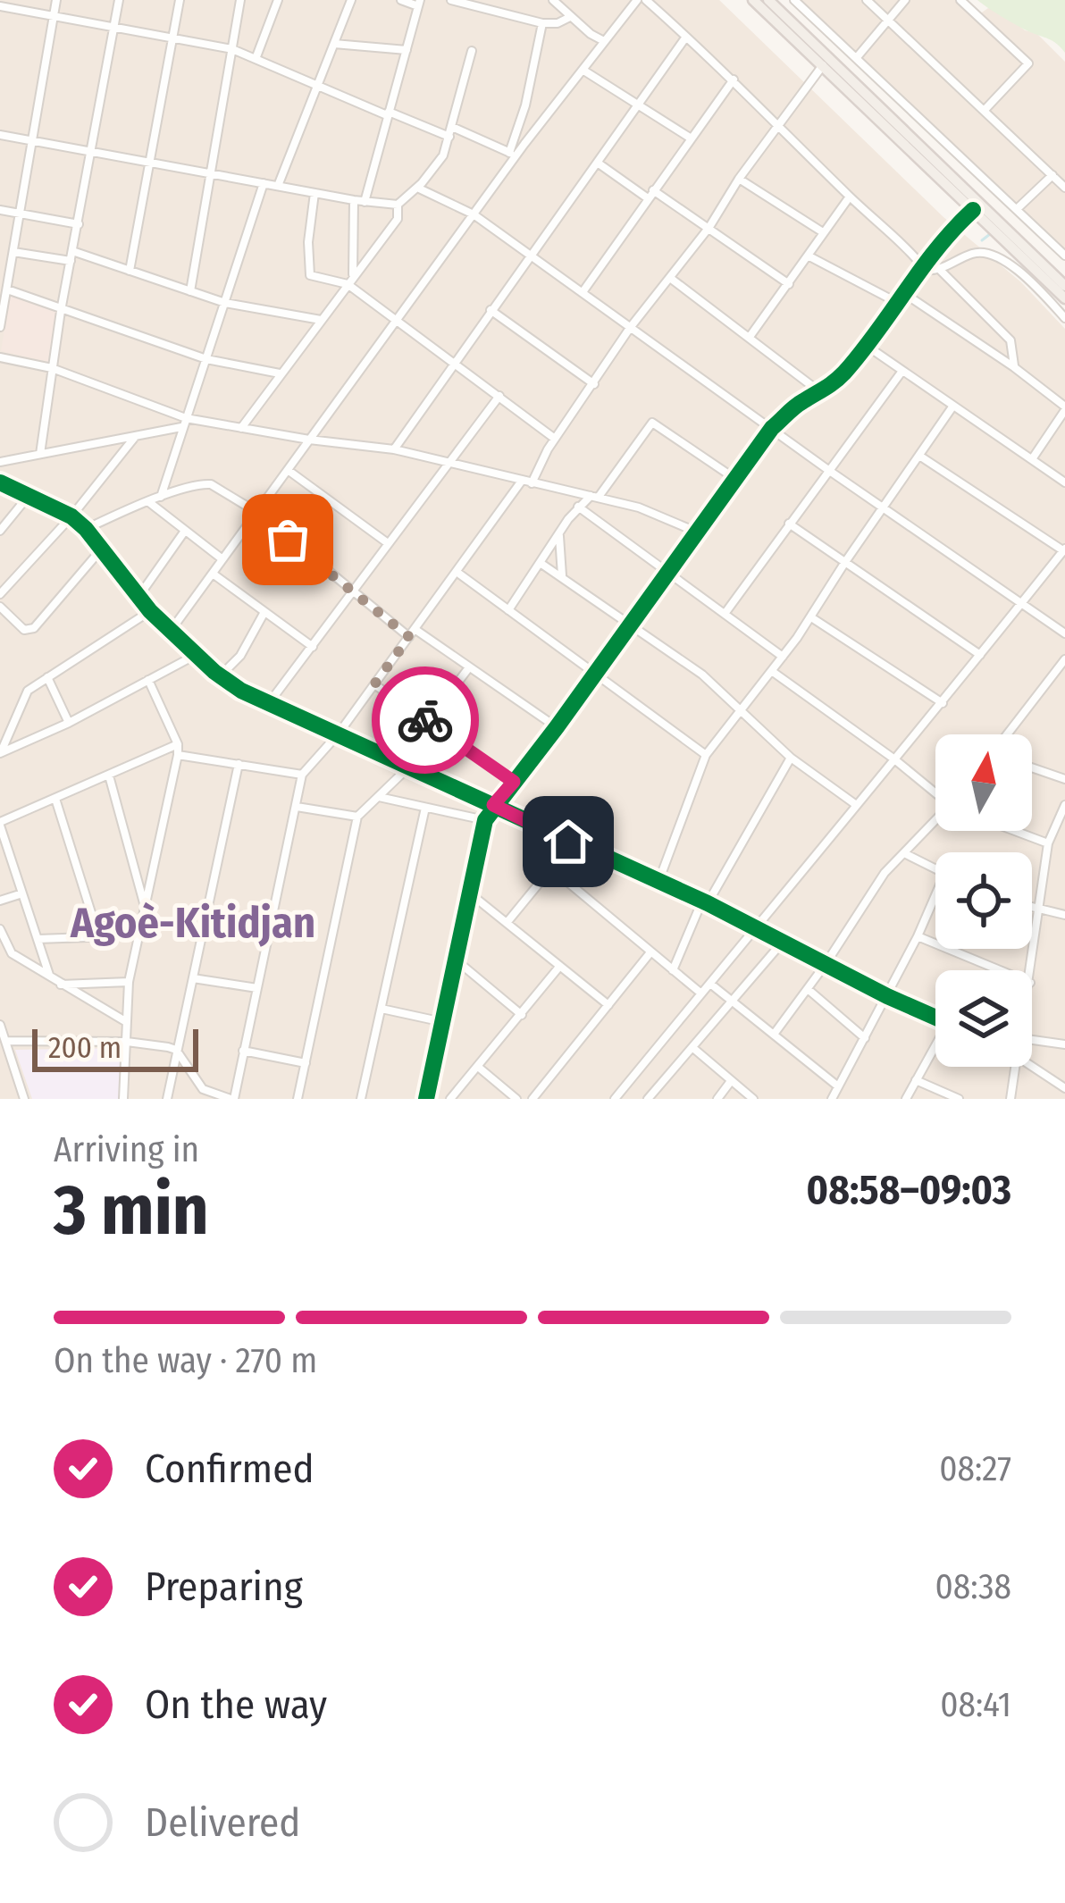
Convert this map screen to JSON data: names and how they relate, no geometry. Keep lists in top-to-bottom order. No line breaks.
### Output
{"districts":["Agoè-Kitidjan"],"scale_bar":"200 m","north":"top","page":{"scale":"200 m","heading":["3 min","Arriving in","08:58–09:03"],"bar":"On the way · 270 m","list":[["Confirmed","08:27"],["Preparing","08:38"],["On the way","08:41"],"Delivered"]}}
